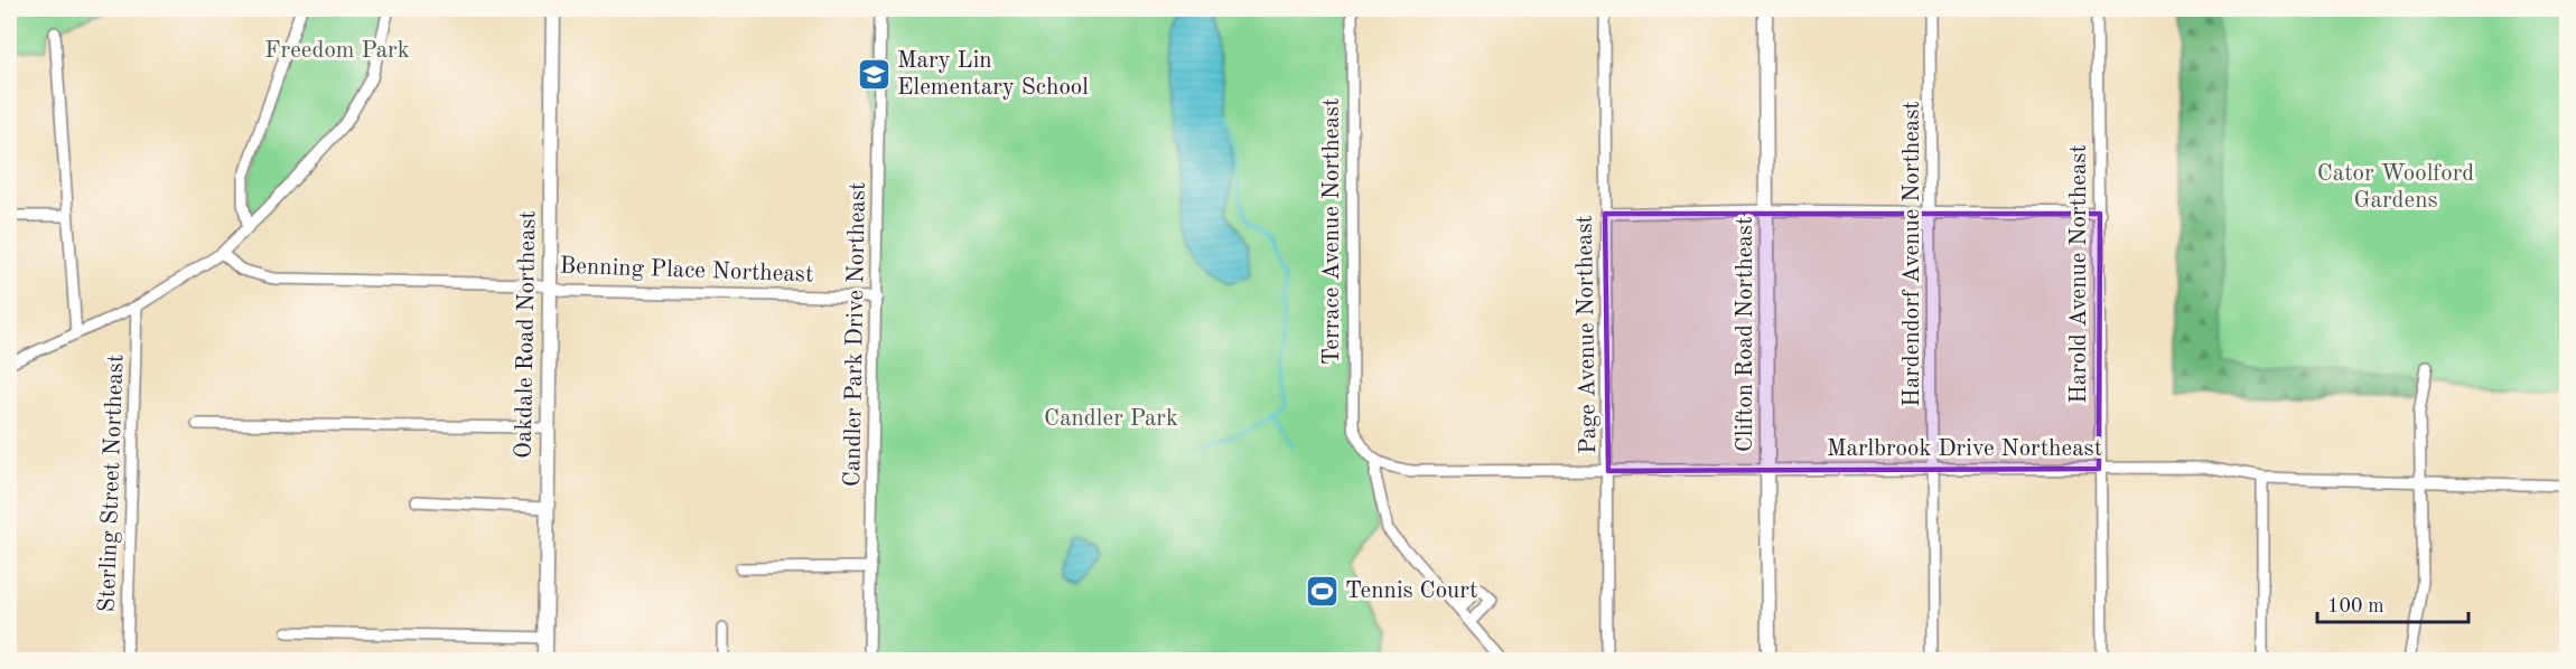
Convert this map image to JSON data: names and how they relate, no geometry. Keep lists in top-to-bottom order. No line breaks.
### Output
{"streets":{"street":["Terrace Avenue Northeast","Hardendorf Avenue Northeast","Benning Place Northeast","Harold Avenue Northeast","Oakdale Road Northeast","Candler Park Drive Northeast","Page Avenue Northeast","Clifton Road Northeast","Marlbrook Drive Northeast","Sterling Street Northeast"]},"crossings":[["Terrace Avenue Northeast","Marlbrook Drive Northeast"],["Hardendorf Avenue Northeast","Marlbrook Drive Northeast"],["Benning Place Northeast","Oakdale Road Northeast"],["Benning Place Northeast","Candler Park Drive Northeast"],["Harold Avenue Northeast","Marlbrook Drive Northeast"],["Page Avenue Northeast","Marlbrook Drive Northeast"],["Clifton Road Northeast","Marlbrook Drive Northeast"]],"parks":["Freedom Park","Cator Woolford Gardens","Candler Park"],"places":{"school or university":["Mary Lin Elementary School"],"sports":["Tennis Court"]},"scale_bar":"100 m"}
